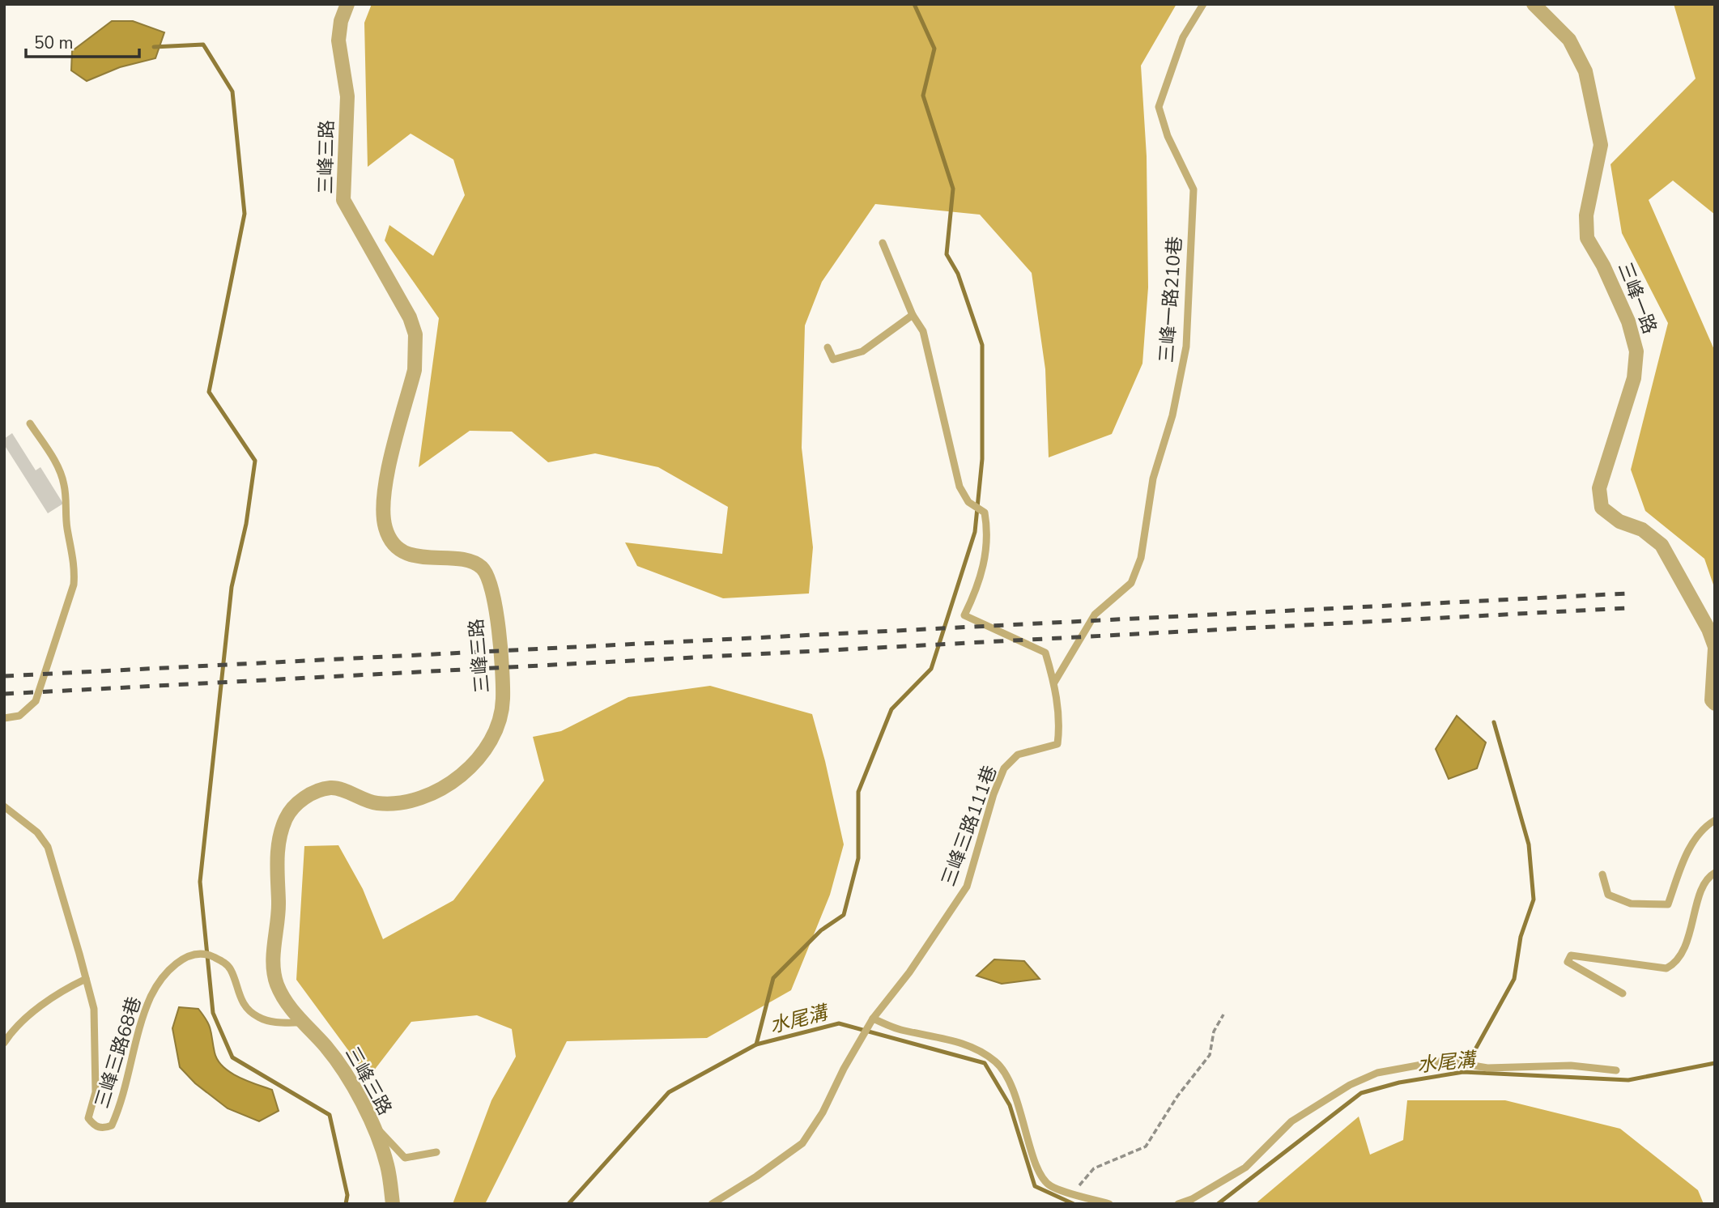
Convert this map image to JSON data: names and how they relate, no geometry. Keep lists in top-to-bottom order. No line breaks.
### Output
{"streets":{"street":["三峰三路","三峰一路"],"lane":["三峰一路210巷","三峰三路111巷","三峰三路68巷"]},"crossings":[["三峰三路","三峰三路68巷"],["三峰一路210巷","三峰三路111巷"]],"water":["水尾溝"],"scale_bar":"50 m"}
